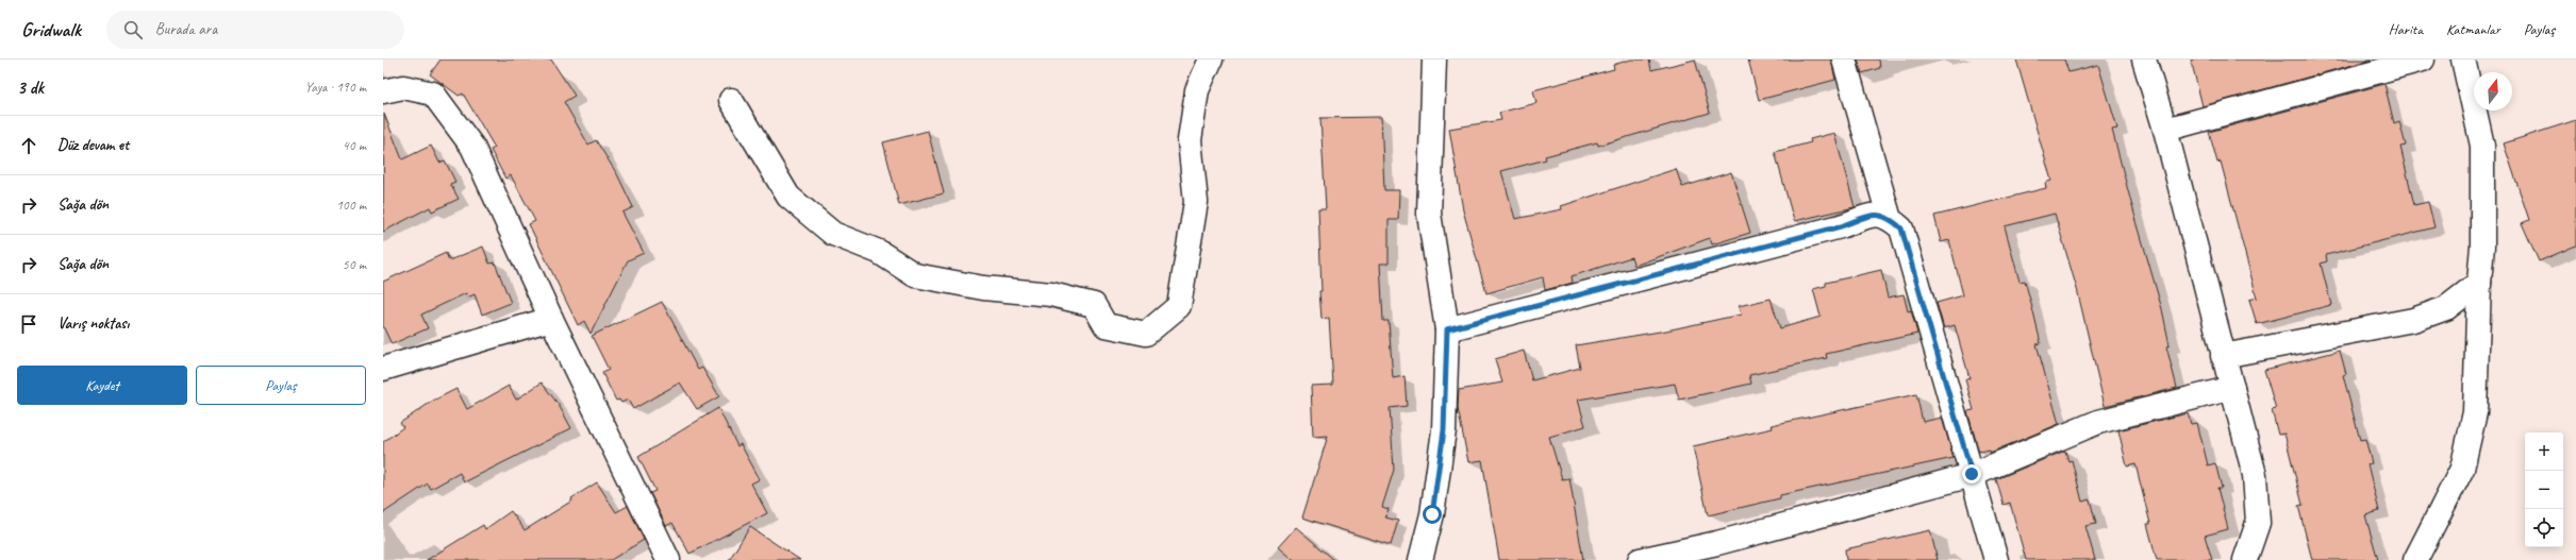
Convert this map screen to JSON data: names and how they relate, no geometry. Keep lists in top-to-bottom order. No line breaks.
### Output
{"north":"top","page":{"header":"Gridwalk","search":"Burada ara","nav":["Harita","Katmanlar","Paylaş"],"heading":["3 dk","Yaya · 190 m"],"list":[["Düz devam et","40 m"],["Sağa dön","100 m"],["Sağa dön","50 m"],"Varış noktası"],"buttons":["Kaydet","Paylaş"],"map_buttons":["+","−"]}}
